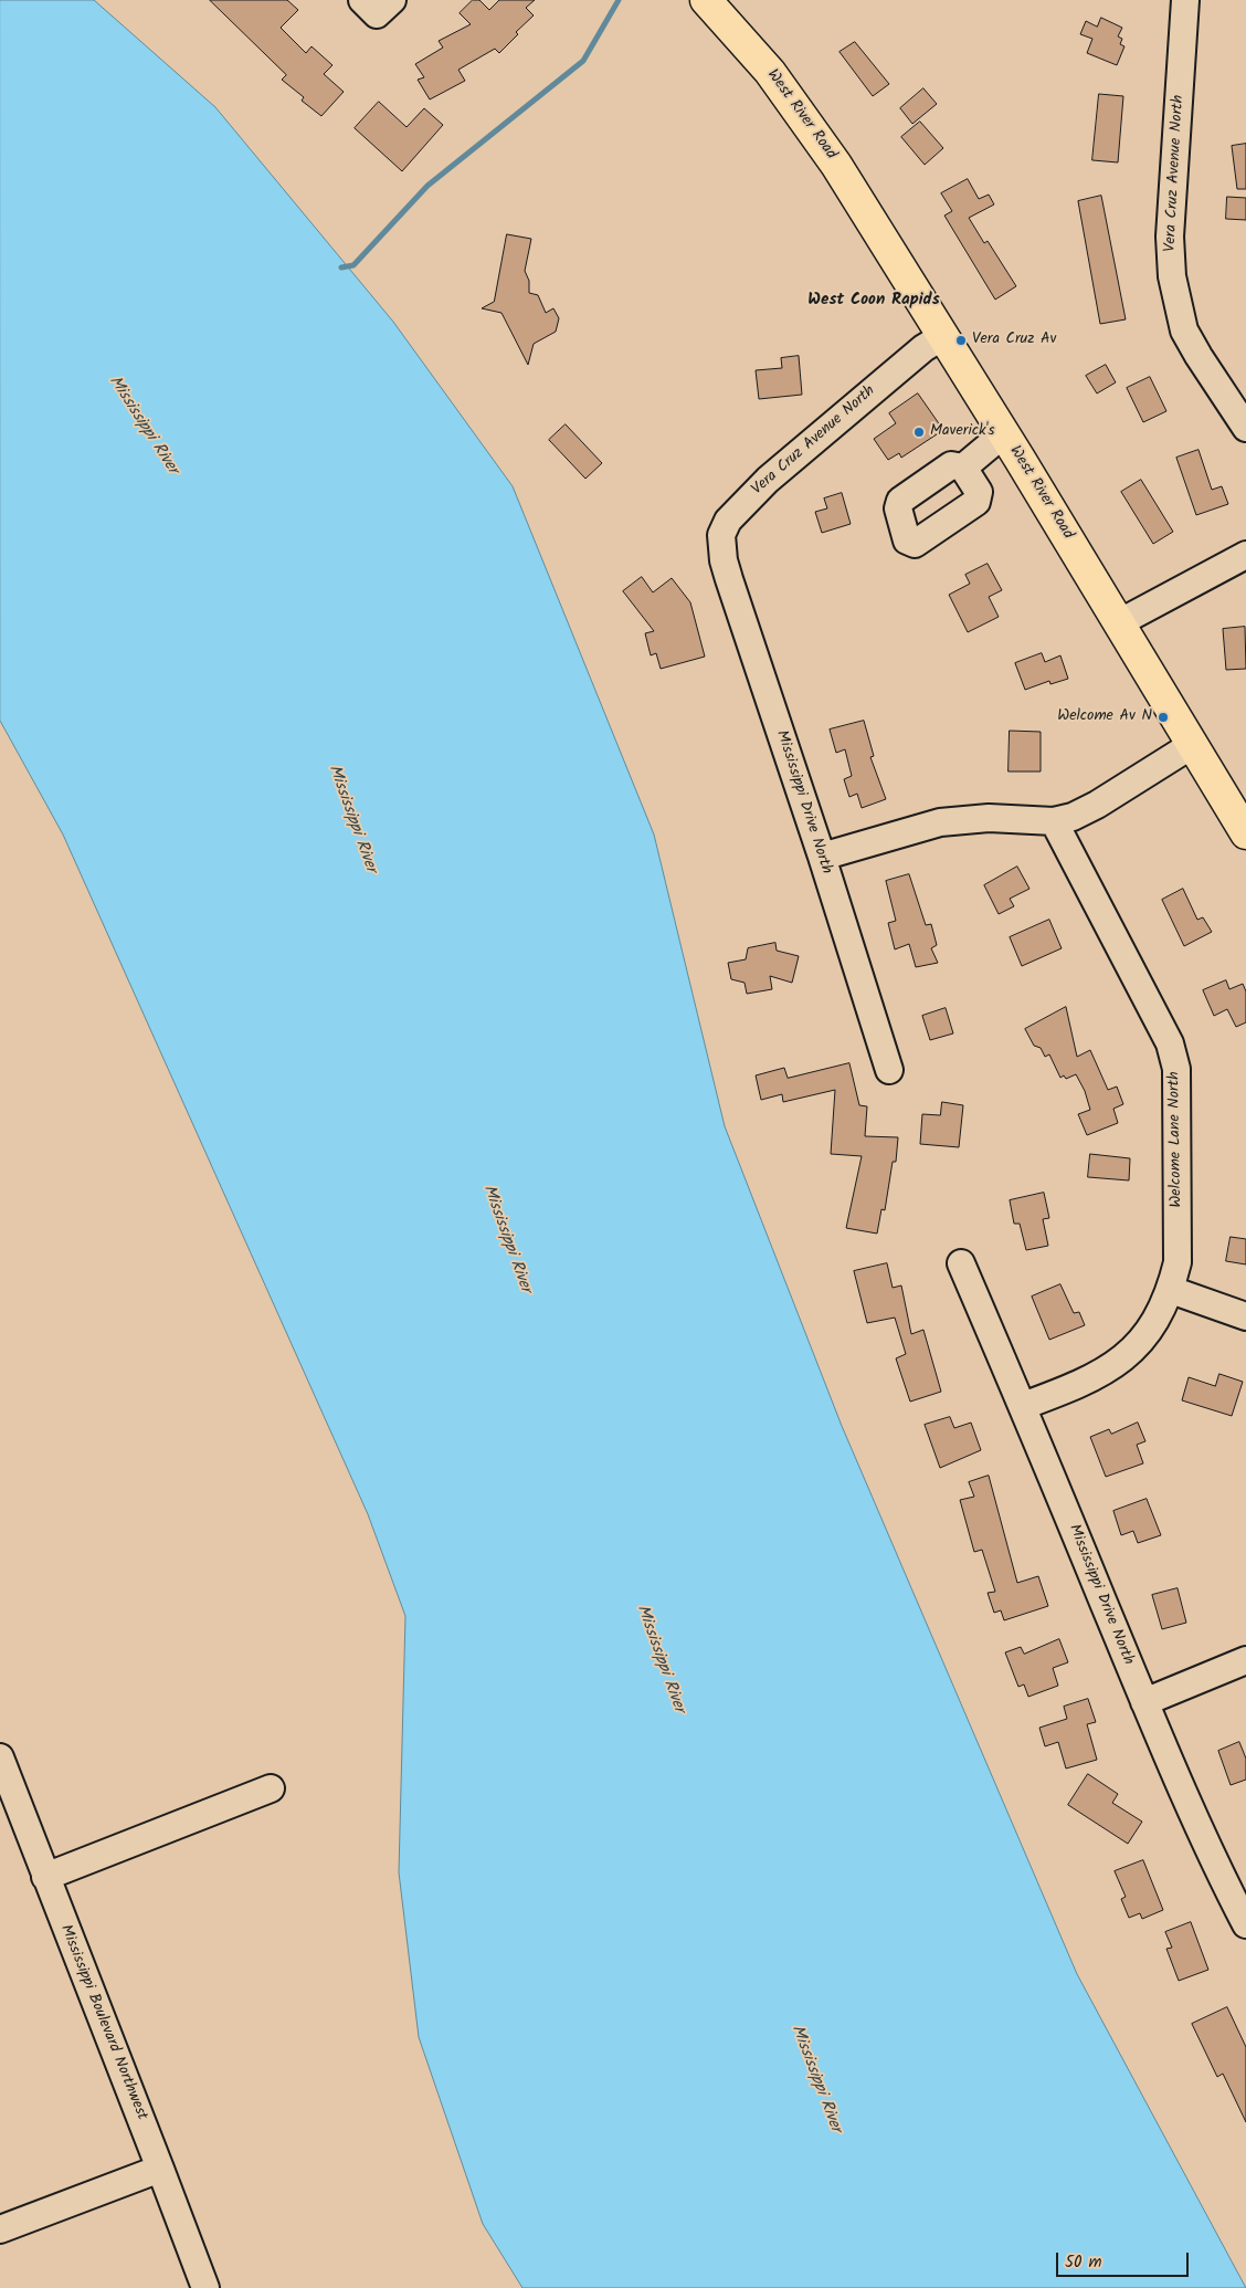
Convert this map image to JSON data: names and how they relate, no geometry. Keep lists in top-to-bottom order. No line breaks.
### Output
{"streets":{"main road":["West River Road"],"street":["Vera Cruz Avenue North","Mississippi Drive North","Welcome Lane North","Mississippi Boulevard Northwest"]},"crossings":[["West River Road","Vera Cruz Avenue North"],["Vera Cruz Avenue North","Mississippi Drive North"],["Mississippi Drive North","Welcome Lane North"]],"districts":["West Coon Rapids"],"water":["Mississippi River"],"places":["Vera Cruz Av","Maverick's","Welcome Av N"],"scale_bar":"50 m"}
